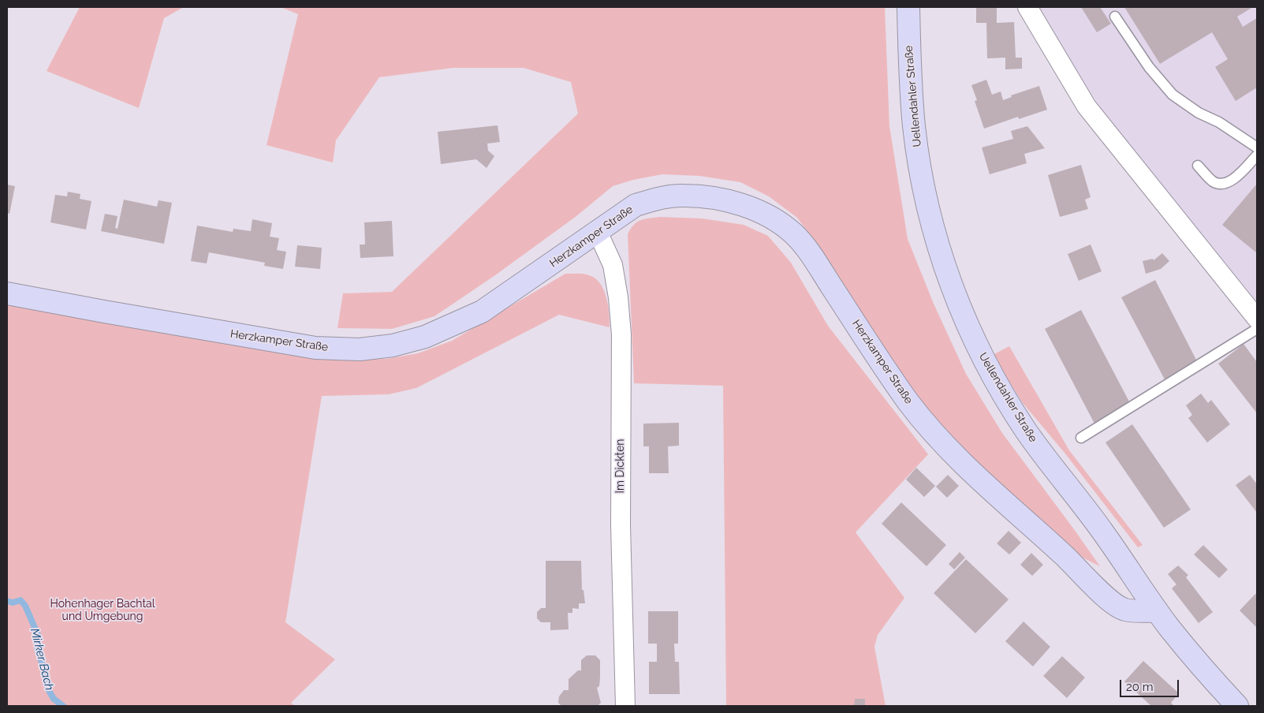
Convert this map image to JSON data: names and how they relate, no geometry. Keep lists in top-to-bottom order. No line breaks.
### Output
{"streets":{"main road":["Uellendahler Straße","Herzkamper Straße"],"street":["Im Dickten"]},"crossings":[["Uellendahler Straße","Herzkamper Straße"],["Herzkamper Straße","Im Dickten"]],"water":["Mirker Bach"],"parks":["Hohenhager Bachtal und Umgebung"],"scale_bar":"20 m"}
